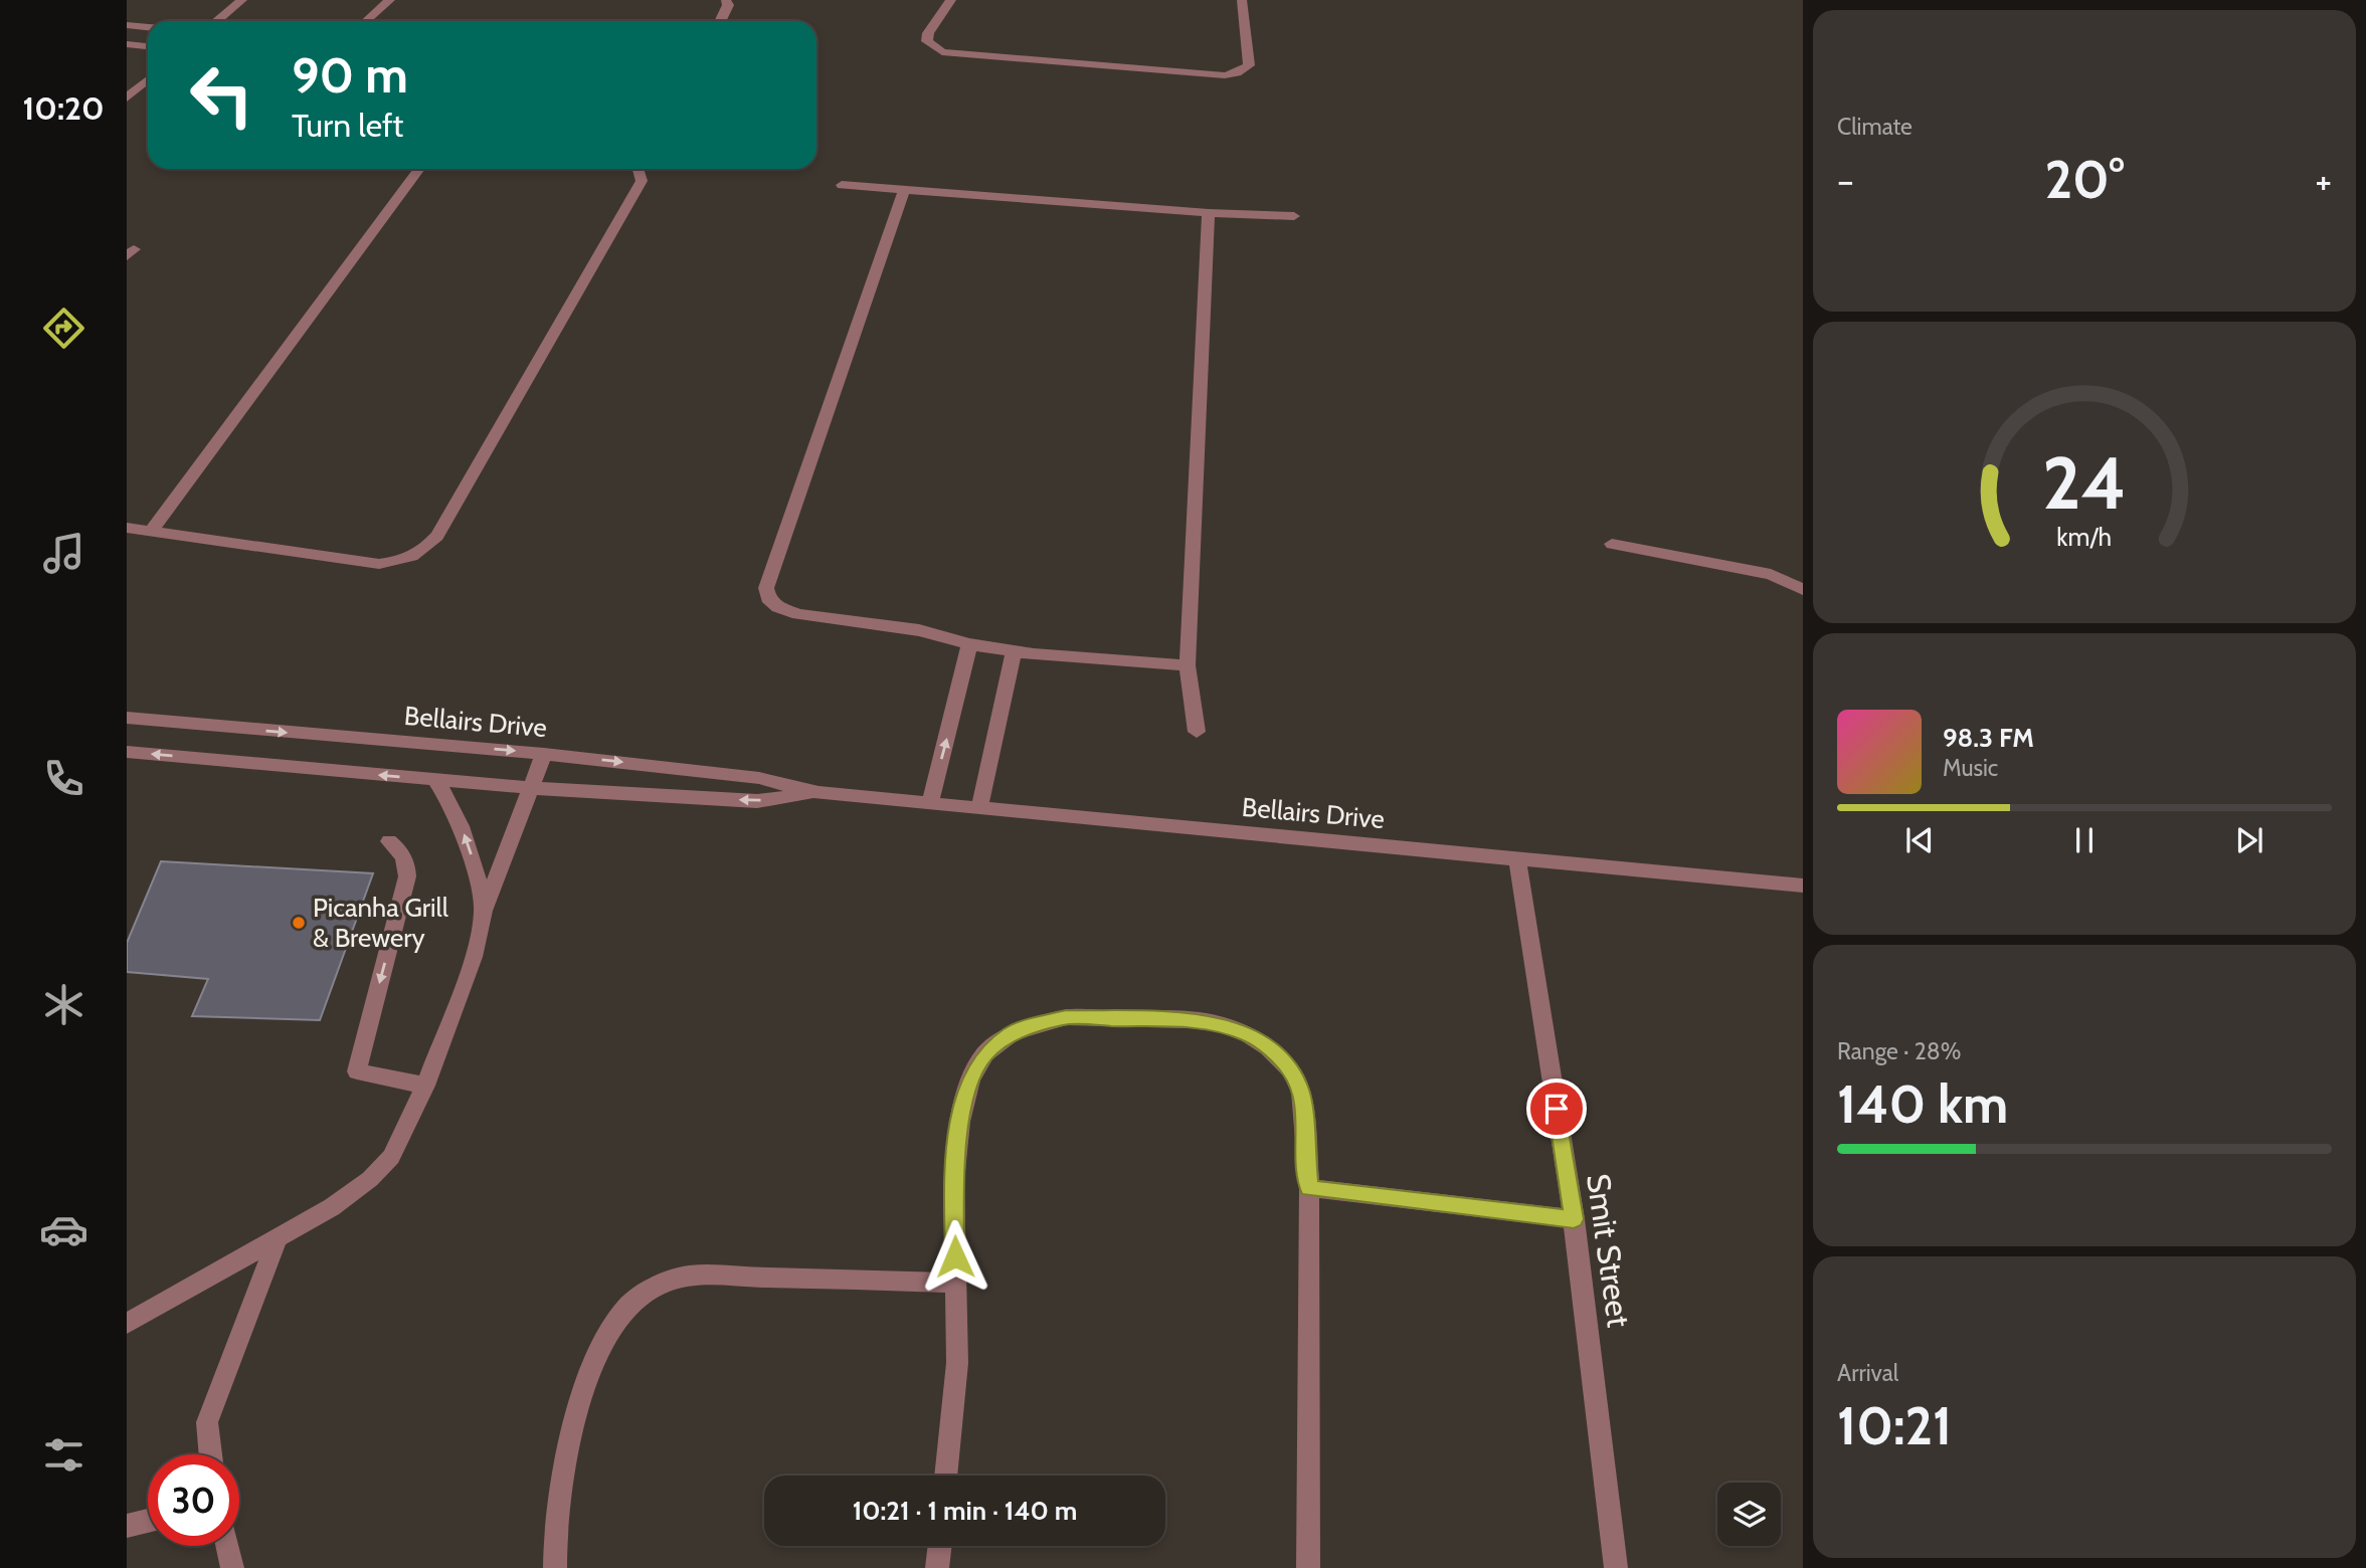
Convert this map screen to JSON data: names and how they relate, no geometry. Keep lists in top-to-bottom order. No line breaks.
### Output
{"streets":{"street":["Bellairs Drive","Smit Street"]},"crossings":[["Bellairs Drive","Smit Street"]],"places":["Picanha Grill & Brewery"],"page":{"tabs":"10:20","tile":["Climate",["Range · 28%","140 km"],["Arrival","10:21"]],"turn":["90 m","Turn left"],"heat":["−","20°","+"],"song":["98.3 FM","Music"],"limit":"30","trip":"10:21 · 1 min · 140 m","gauge":["24","km/h"]}}
